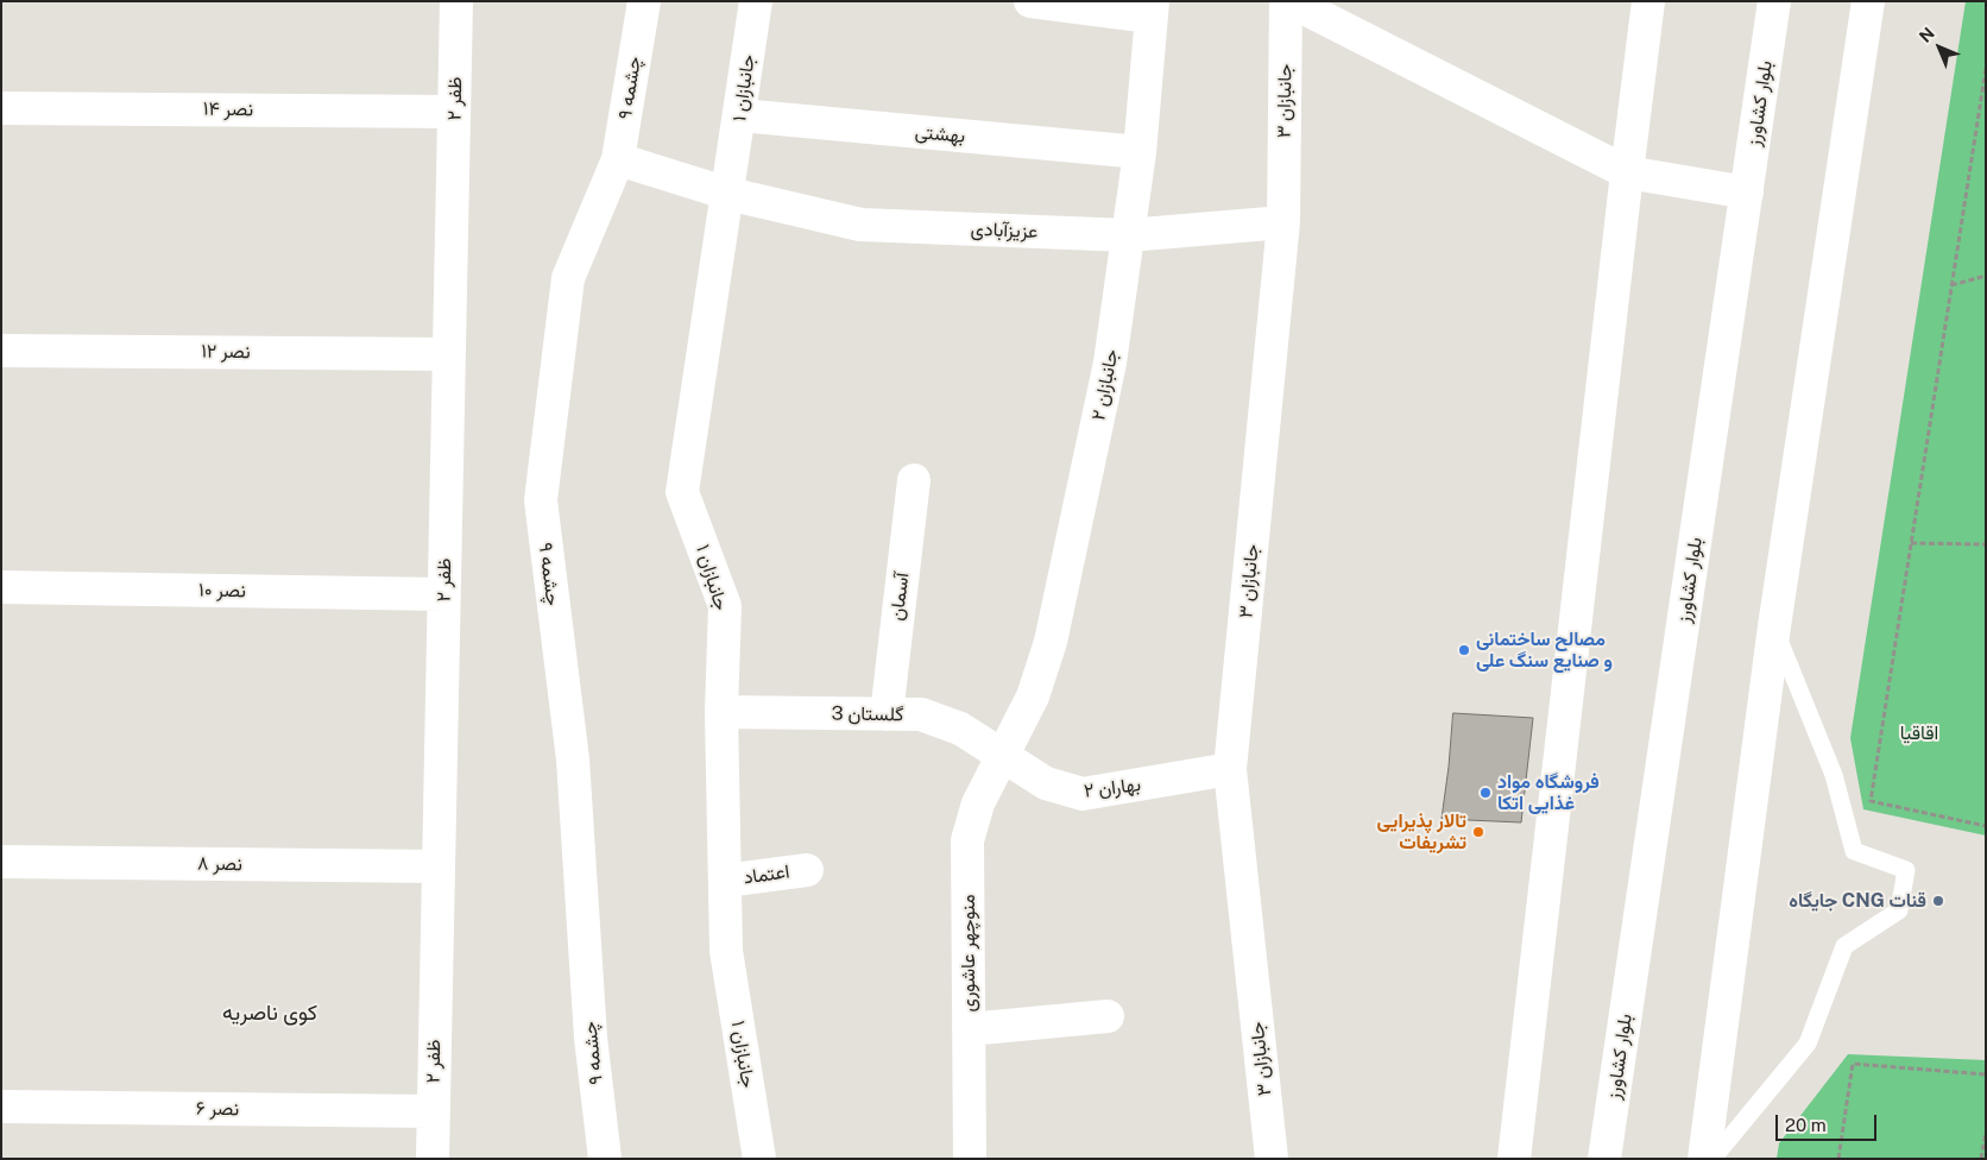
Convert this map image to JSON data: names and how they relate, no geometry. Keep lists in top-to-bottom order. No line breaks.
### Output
{"streets":{"street":["چشمه ۹","جانبازان ۱","ظفر ۲","جانبازان ۳","بلوار کشاورز","نصر ۱۴","بهشتی","عزیزآبادی","نصر ۱۲","جانبازان ۲","نصر ۱۰","آسمان","گلستان 3","بهاران ۲","نصر ۸","اعتماد","منوچهر عاشوری","نصر ۶"]},"crossings":[["چشمه ۹","عزیزآبادی"],["جانبازان ۱","بهشتی"],["جانبازان ۱","عزیزآبادی"],["جانبازان ۱","گلستان 3"],["جانبازان ۱","اعتماد"],["ظفر ۲","نصر ۱۴"],["ظفر ۲","نصر ۱۲"],["ظفر ۲","نصر ۱۰"],["ظفر ۲","نصر ۸"],["ظفر ۲","نصر ۶"],["جانبازان ۳","عزیزآبادی"],["جانبازان ۳","بهاران ۲"],["بهشتی","جانبازان ۲"],["عزیزآبادی","جانبازان ۲"],["جانبازان ۲","گلستان 3"],["جانبازان ۲","بهاران ۲"],["جانبازان ۲","منوچهر عاشوری"],["آسمان","گلستان 3"],["گلستان 3","بهاران ۲"],["گلستان 3","منوچهر عاشوری"],["بهاران ۲","منوچهر عاشوری"]],"districts":["کوی ناصریه"],"parks":["اقاقیا"],"places":["مصالح ساختمانی و صنایع سنگ علی","فروشگاه مواد غذایی اتکا","تالار پذیرایی تشریفات","جایگاه CNG قنات"],"scale_bar":"20 m","north":"top left"}
